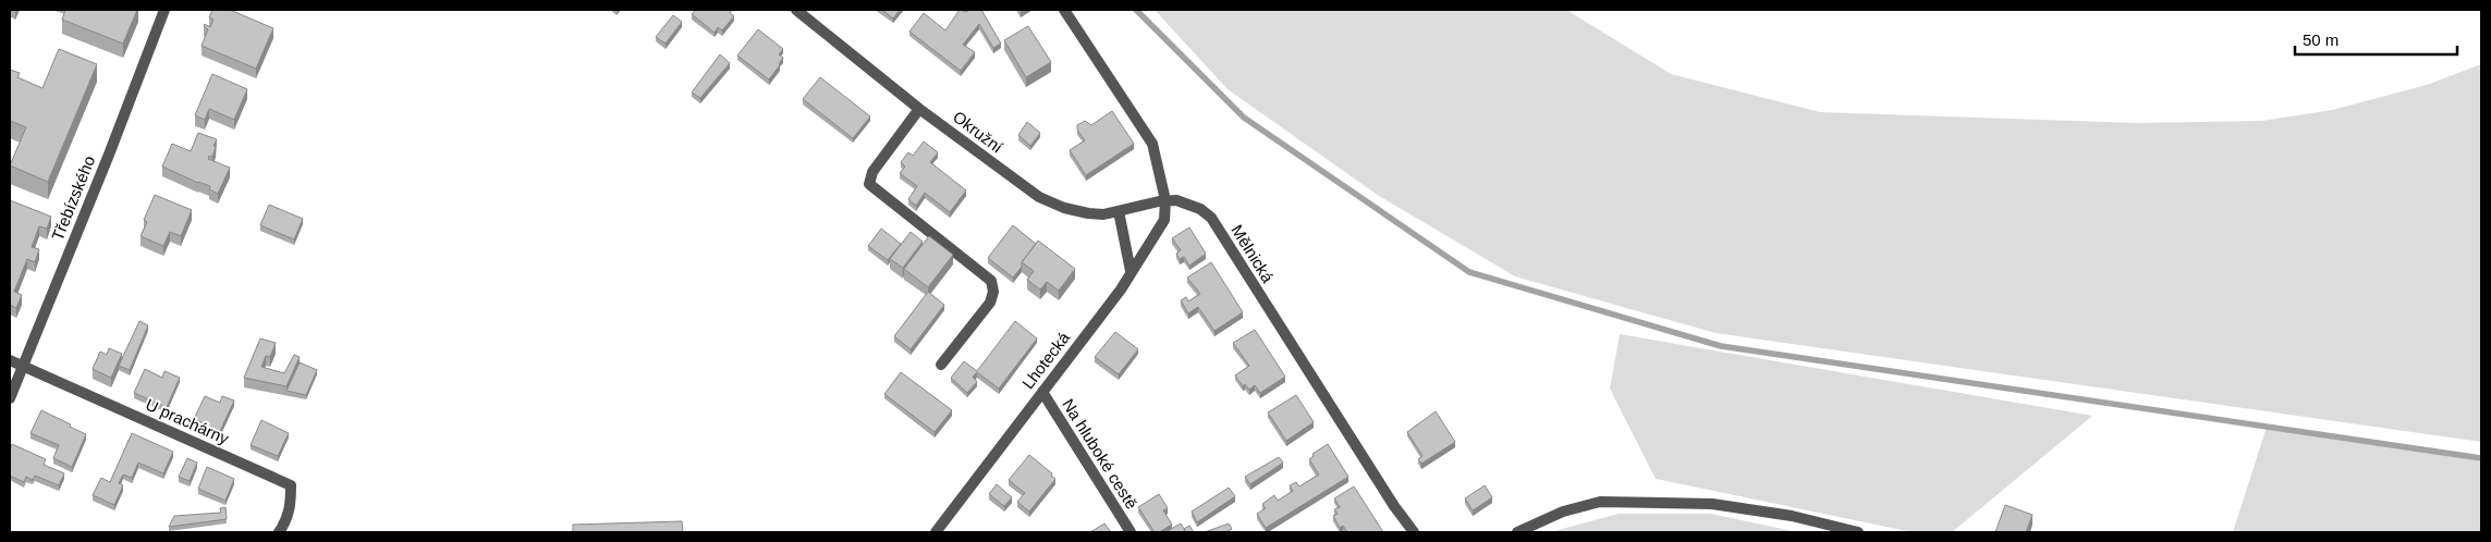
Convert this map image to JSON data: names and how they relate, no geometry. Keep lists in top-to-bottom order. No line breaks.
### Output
{"streets":{"street":["Okružní","Třebízského","Mělnická","Lhotecká","U prachárny","Na hluboké cestě"]},"crossings":[["Okružní","Mělnická"],["Okružní","Lhotecká"],["Třebízského","U prachárny"],["Mělnická","Lhotecká"],["Lhotecká","Na hluboké cestě"]],"scale_bar":"50 m"}
